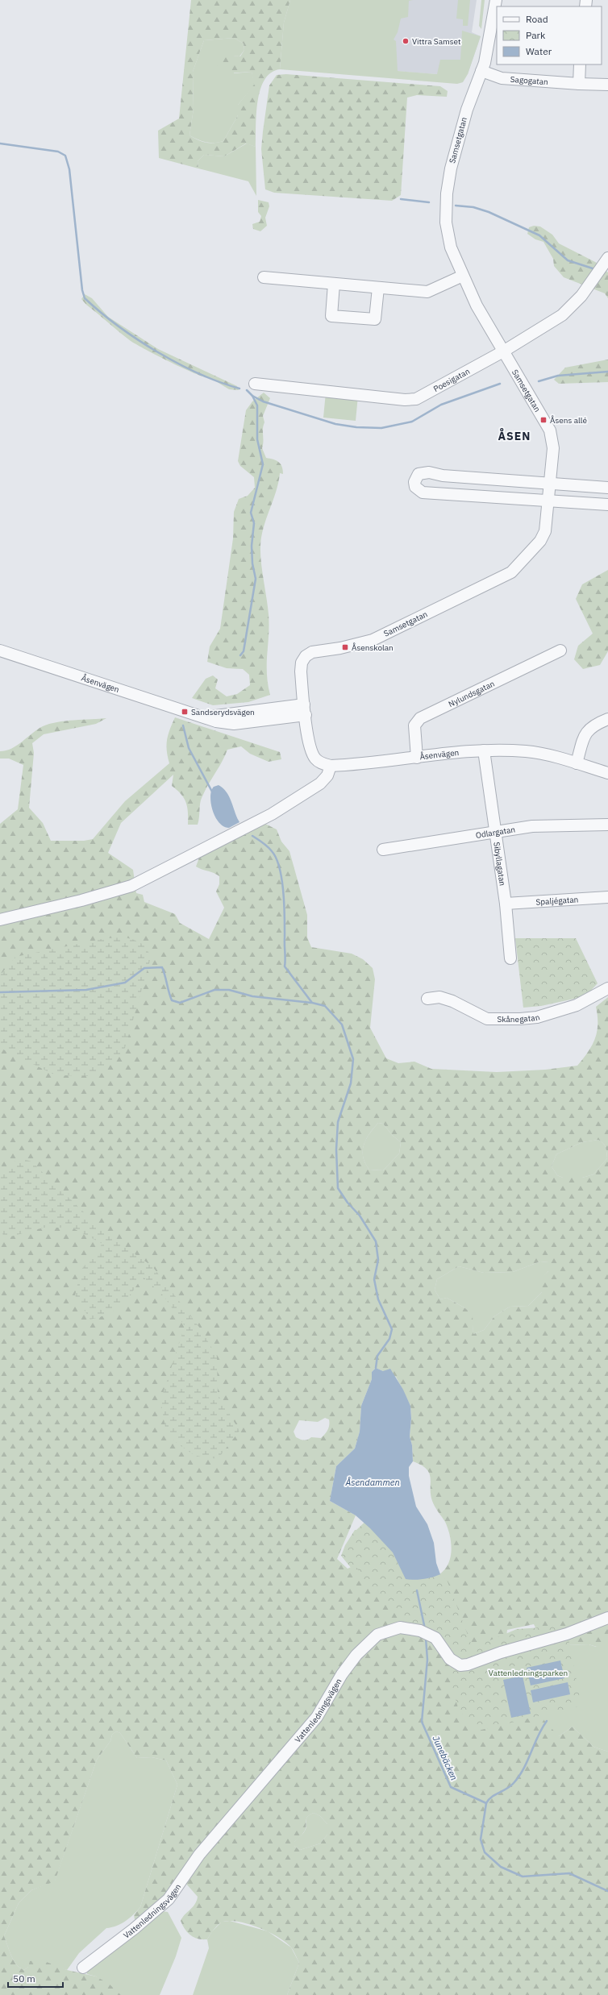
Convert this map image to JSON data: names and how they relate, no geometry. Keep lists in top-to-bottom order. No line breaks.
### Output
{"streets":{"street":["Sagogatan","Samsetgatan","Poesigatan","Åsenvägen","Nylundsgatan","Odlargatan","Sibyllagatan","Spaljégatan","Skånegatan","Vattenledningsvägen"]},"crossings":[["Sagogatan","Samsetgatan"],["Samsetgatan","Poesigatan"],["Samsetgatan","Åsenvägen"],["Åsenvägen","Nylundsgatan"],["Åsenvägen","Sibyllagatan"],["Odlargatan","Sibyllagatan"],["Sibyllagatan","Spaljégatan"]],"districts":["ÅSEN"],"water":["Åsendammen","Junebäcken"],"parks":["Vattenledningsparken"],"places":{"other":["Vittra Samset"],"transit":["Åsens allé","Åsenskolan","Sandserydsvägen"]},"legend":["Road","Park","Water"],"scale_bar":"50 m"}
